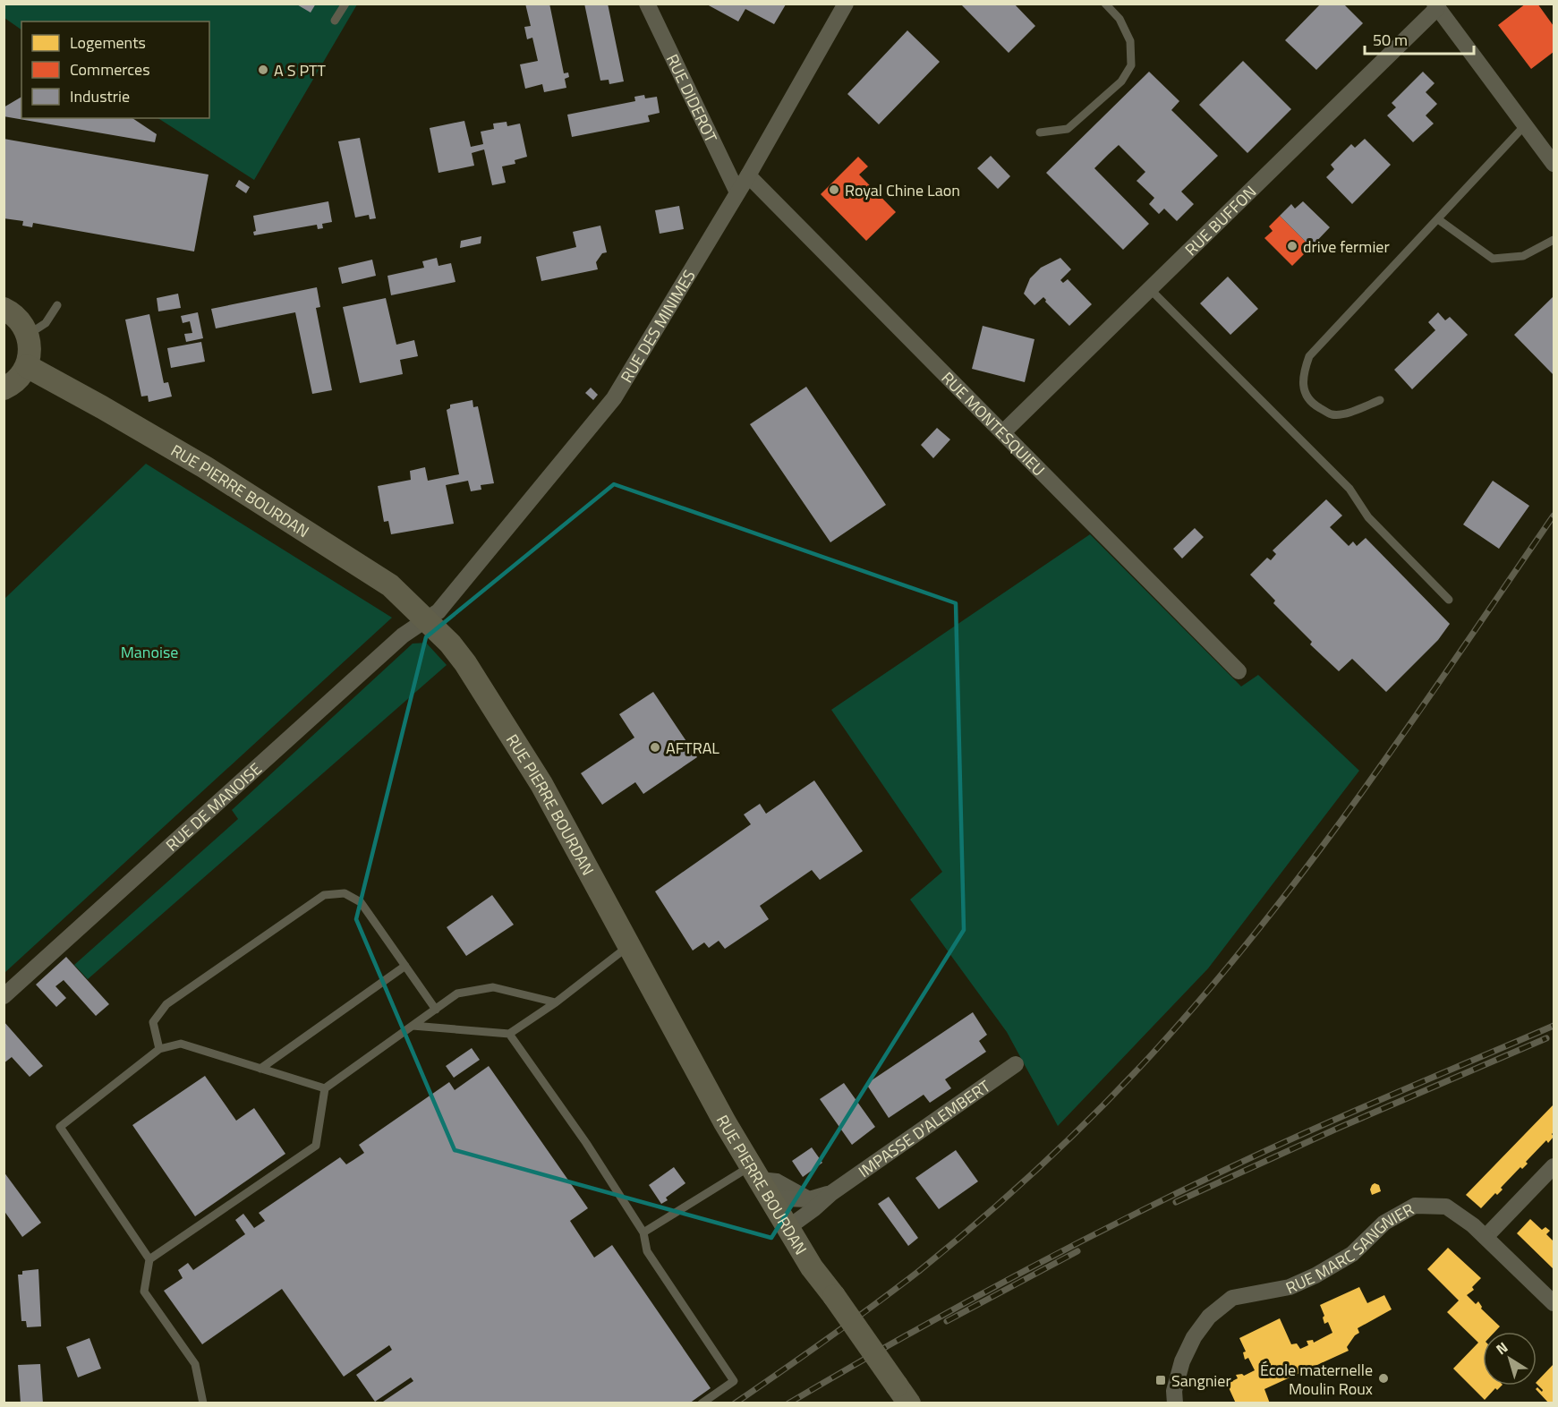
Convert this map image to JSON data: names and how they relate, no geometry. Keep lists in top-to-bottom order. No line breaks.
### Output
{"streets":{"street":["RUE DIDEROT","RUE BUFFON","RUE DES MINIMES","RUE MONTESQUIEU","RUE PIERRE BOURDAN","RUE DE MANOISE","IMPASSE D'ALEMBERT","RUE MARC SANGNIER"]},"crossings":[["RUE DIDEROT","RUE DES MINIMES"],["RUE BUFFON","RUE MONTESQUIEU"],["RUE DES MINIMES","RUE MONTESQUIEU"],["RUE DES MINIMES","RUE PIERRE BOURDAN"],["RUE DES MINIMES","RUE DE MANOISE"],["RUE PIERRE BOURDAN","RUE DE MANOISE"],["RUE PIERRE BOURDAN","IMPASSE D'ALEMBERT"]],"parks":["Manoise"],"places":{"other":["A S PTT","Royal Chine Laon","drive fermier","AFTRAL","École maternelle Moulin Roux"],"transit":["Sangnier"]},"legend":["Logements","Commerces","Industrie"],"scale_bar":"50 m","north":"top left"}
